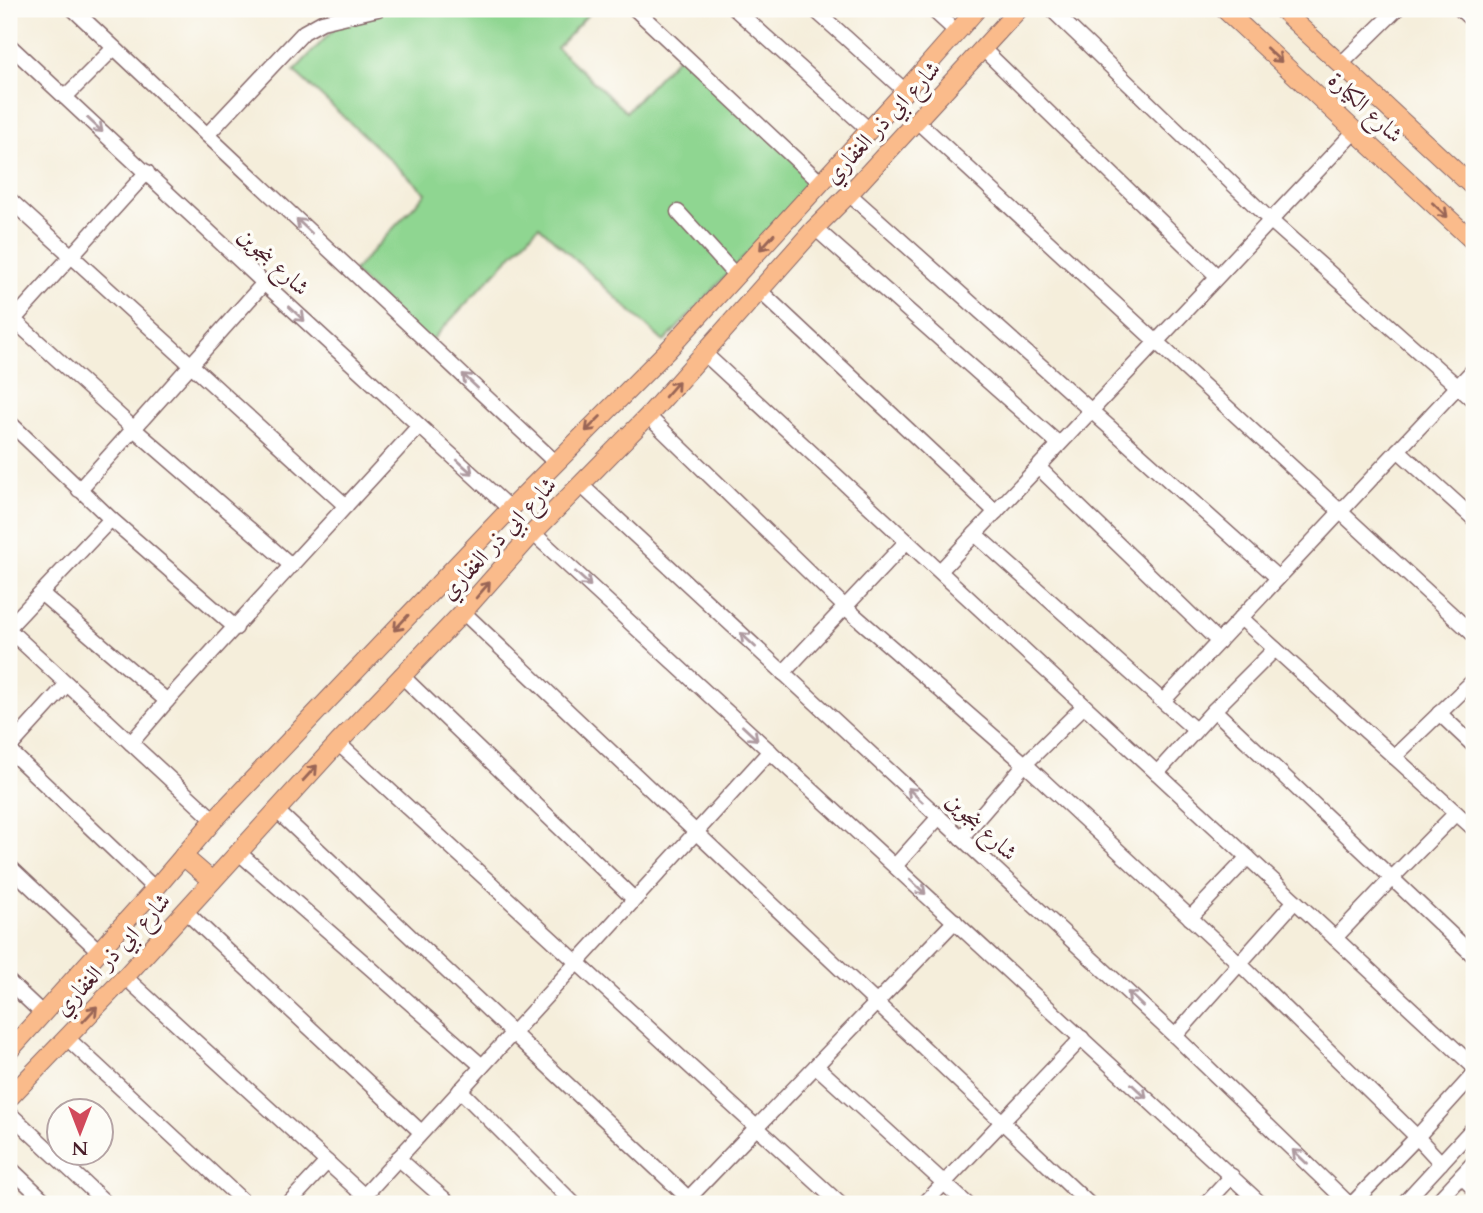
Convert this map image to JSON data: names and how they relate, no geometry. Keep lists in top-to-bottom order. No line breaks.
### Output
{"streets":{"main road":["شارع الكيارة","شارع ابي ذر الغفاري"],"street":["شارع بنجوين"]},"crossings":[["شارع ابي ذر الغفاري","شارع بنجوين"]],"north":"bottom"}
